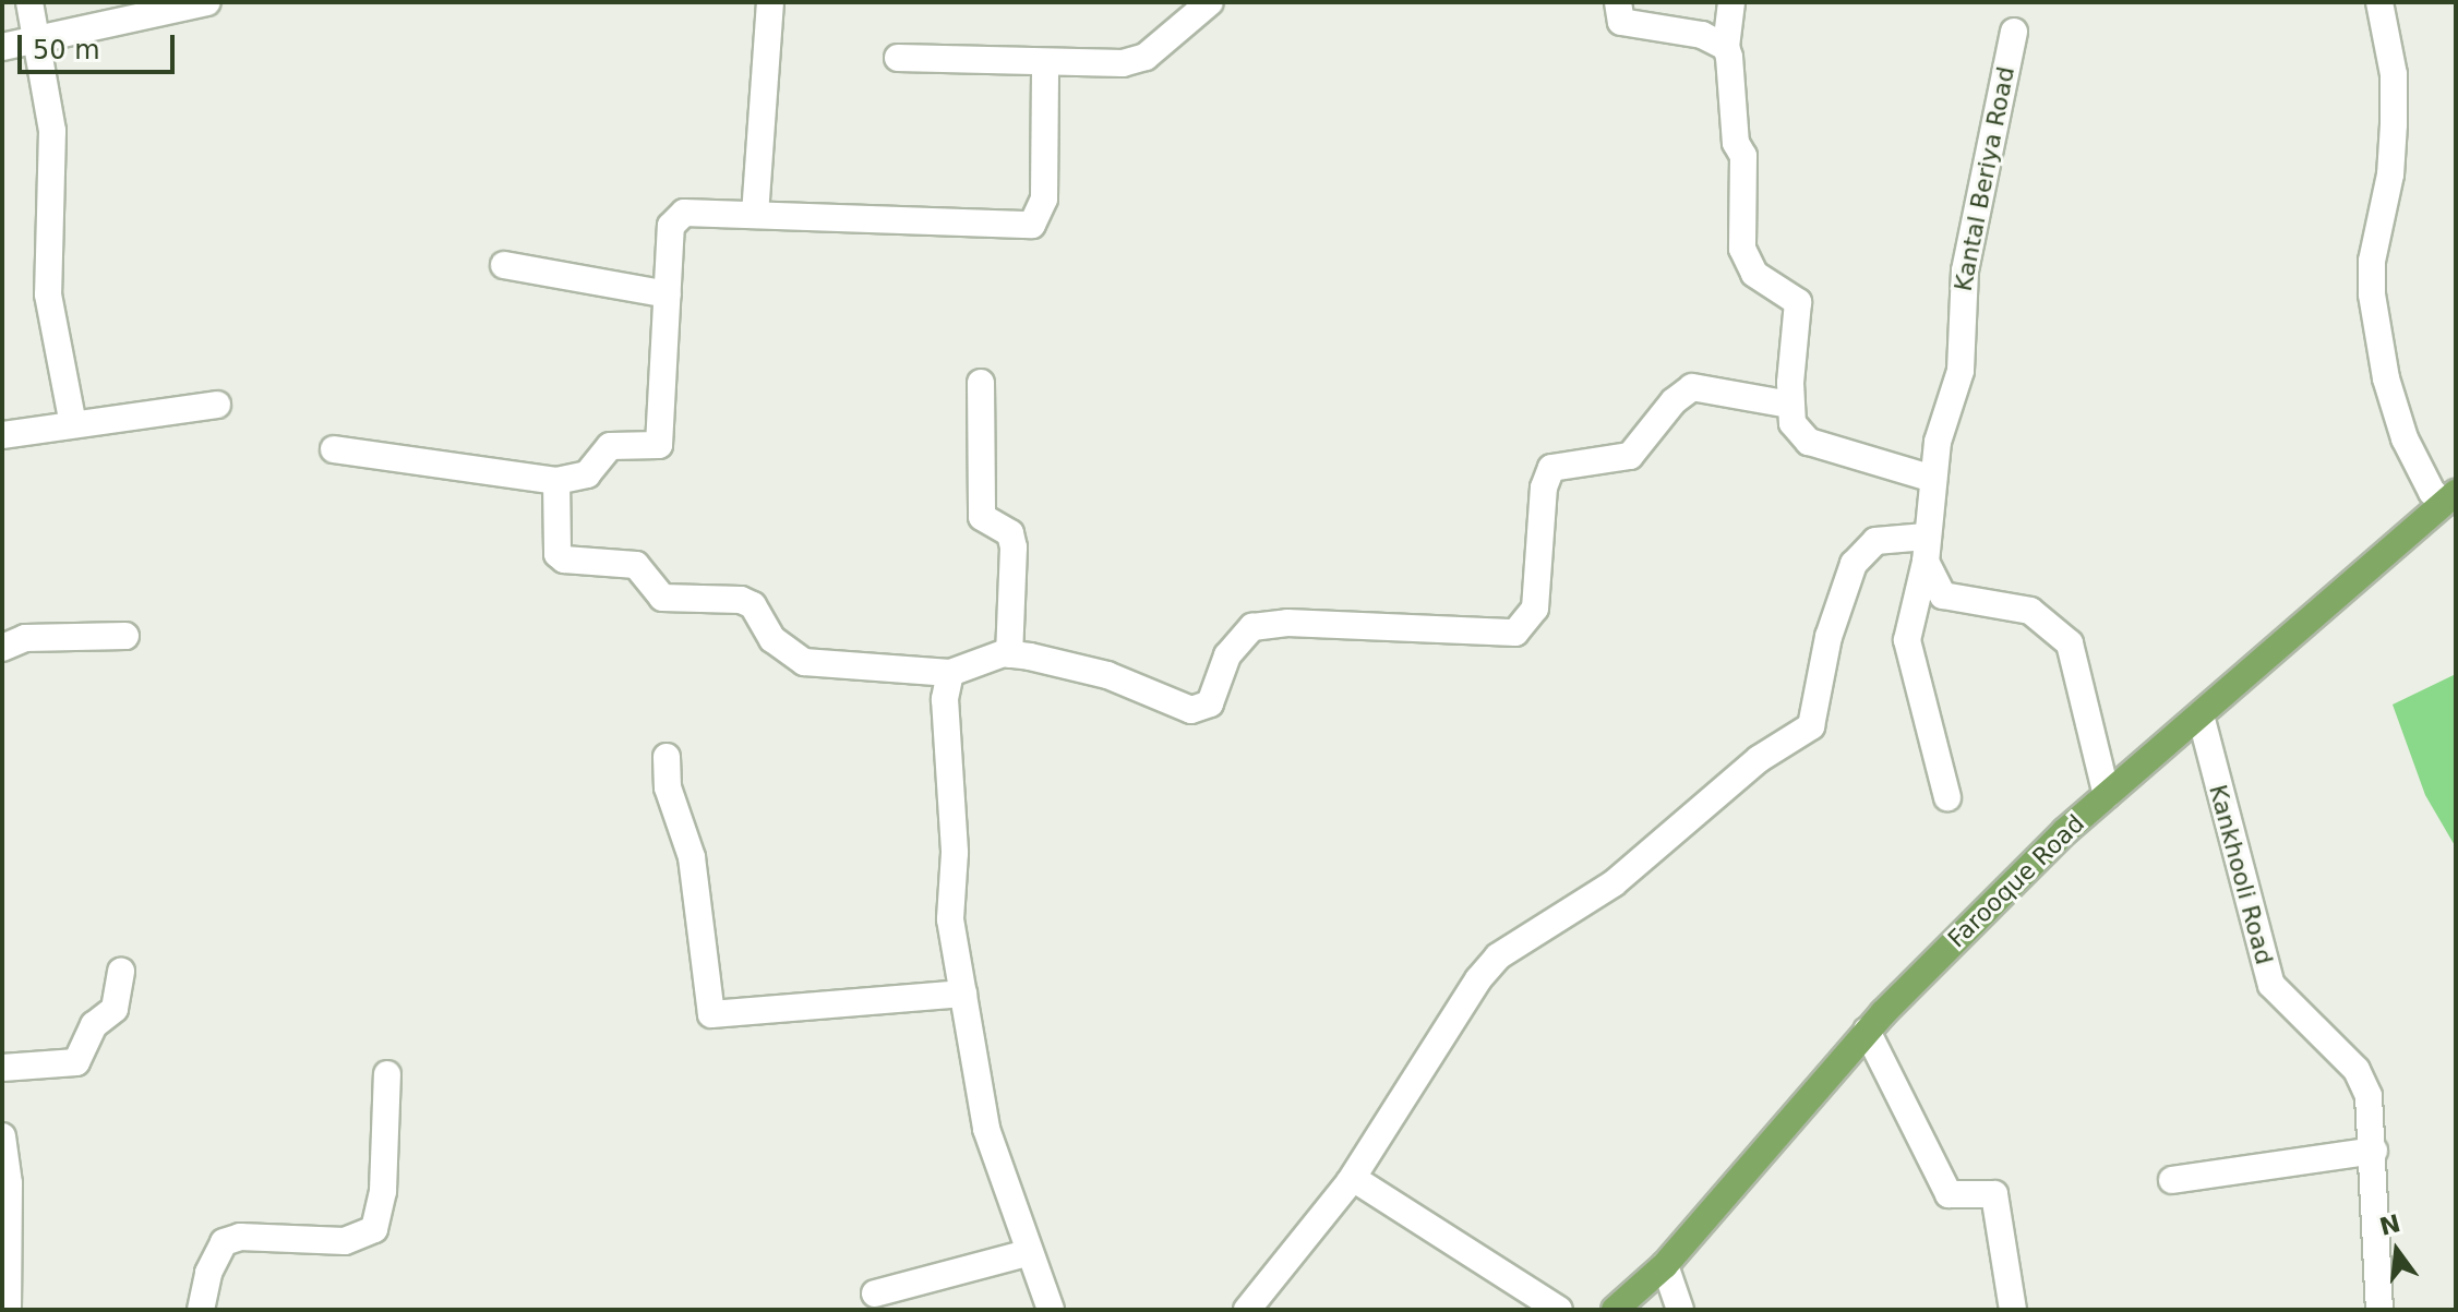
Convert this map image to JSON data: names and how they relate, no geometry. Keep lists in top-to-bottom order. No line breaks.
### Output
{"streets":{"main road":["Farooque Road"],"street":["Kantal Beriya Road","Kankhooli Road"]},"crossings":[["Kankhooli Road","Farooque Road"]],"scale_bar":"50 m","north":"top"}
